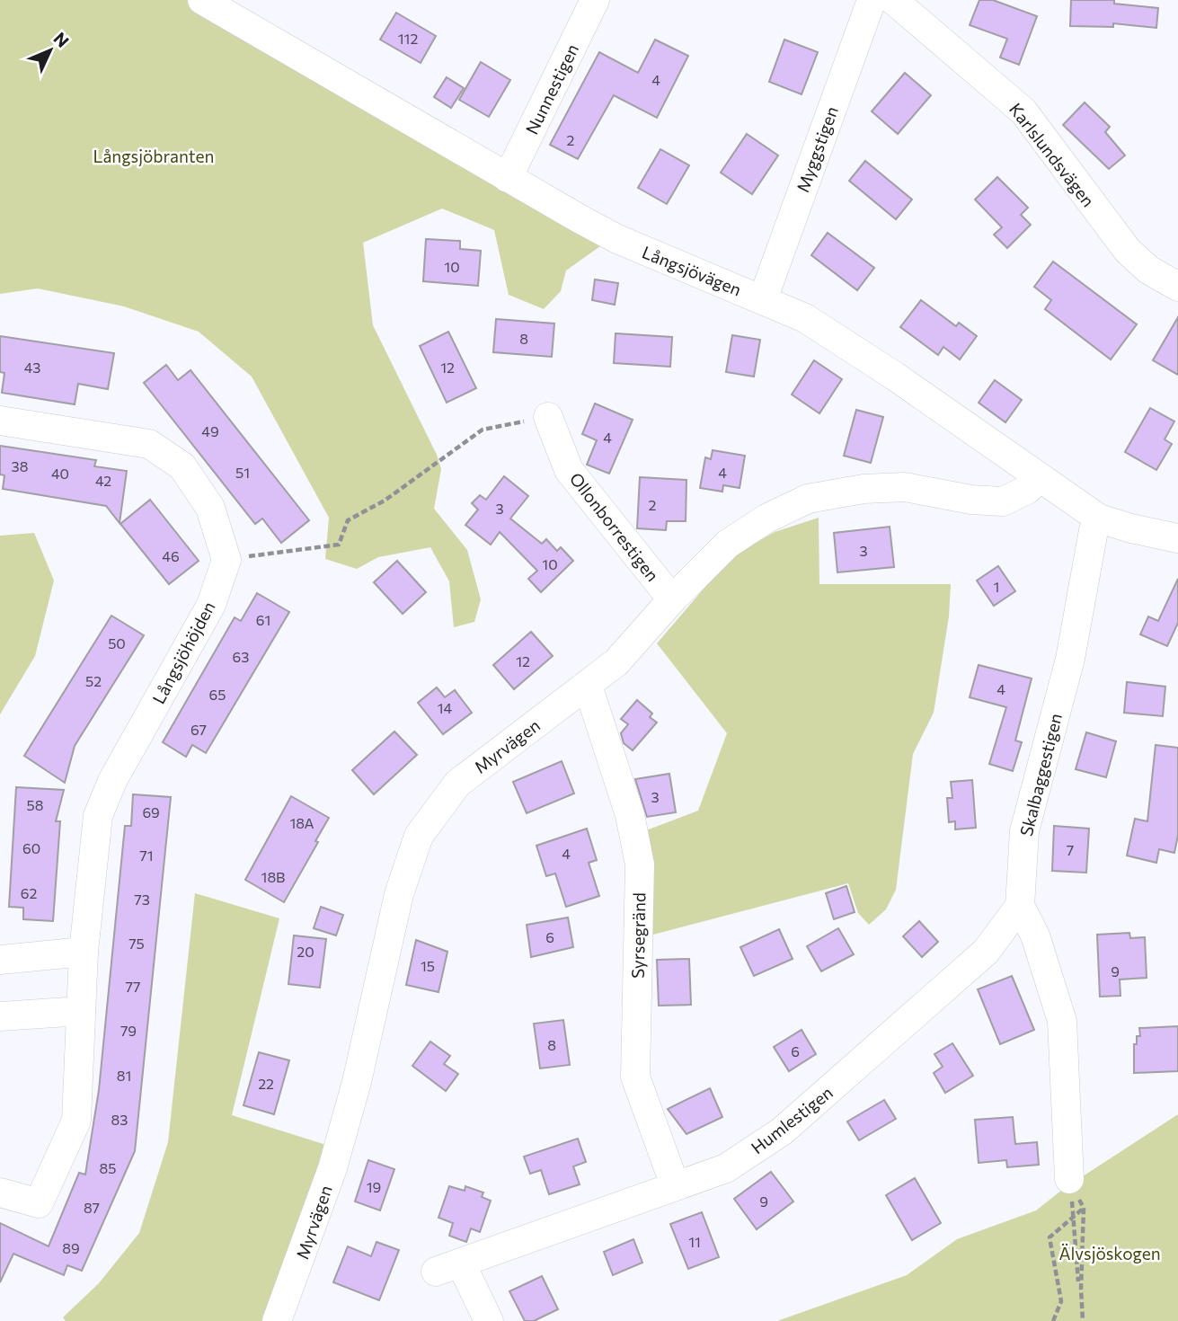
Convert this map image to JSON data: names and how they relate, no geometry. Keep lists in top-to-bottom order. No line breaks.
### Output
{"streets":{"street":["Nunnestigen","Myggstigen","Karlslundsvägen","Långsjövägen","Ollonborrestigen","Långsjöhöjden","Myrvägen","Skalbaggestigen","Syrsegränd","Humlestigen"]},"crossings":[["Nunnestigen","Långsjövägen"],["Myggstigen","Långsjövägen"],["Långsjövägen","Myrvägen"],["Långsjövägen","Skalbaggestigen"],["Ollonborrestigen","Myrvägen"],["Myrvägen","Syrsegränd"],["Skalbaggestigen","Humlestigen"],["Syrsegränd","Humlestigen"]],"parks":["Långsjöbranten","Älvsjöskogen"],"house_numbers":["112","4","2","10","8","43","12","49","4","38","51","4","40","42","2","3","3","46","10","1","61","50","63","12","52","4","65","14","67","3","58","69","18A","60","7","4","71","18B","62","73","6","75","20","15","9","77","79","8","6","81","22","83","85","19","9","87","11","89"],"north":"top right"}
